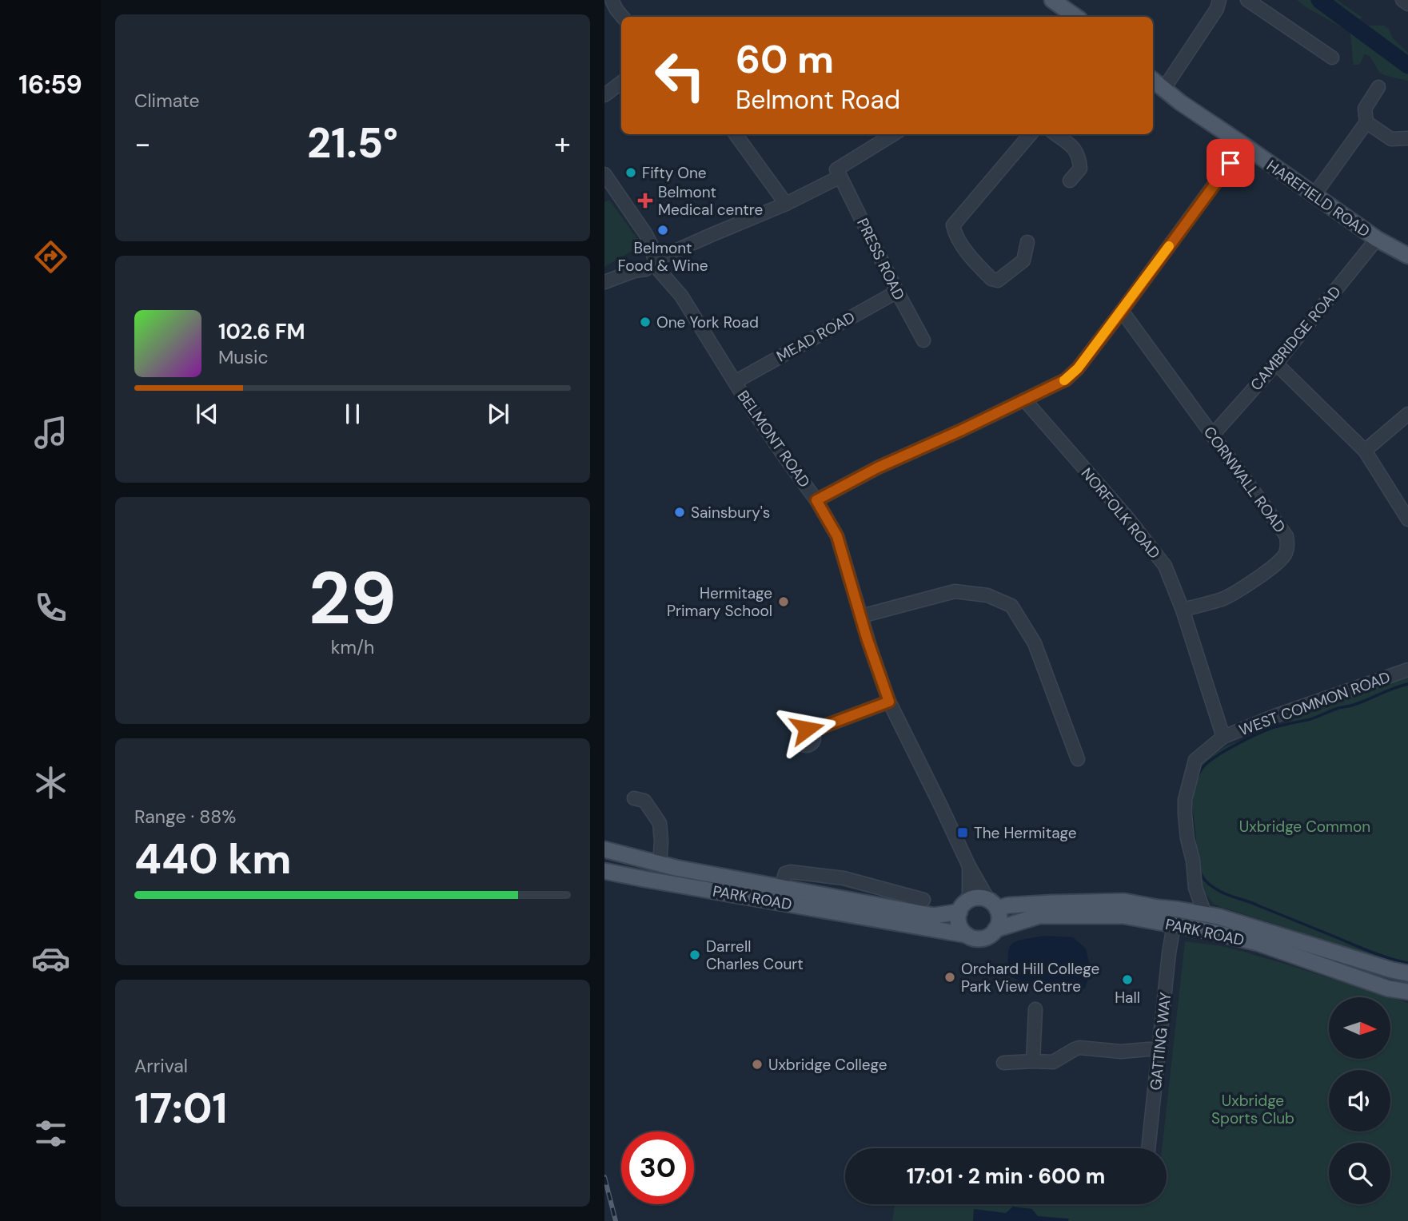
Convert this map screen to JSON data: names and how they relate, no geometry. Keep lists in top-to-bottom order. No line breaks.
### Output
{"streets":{"main road":["HAREFIELD ROAD","PARK ROAD"],"street":["PRESS ROAD","MEAD ROAD","CAMBRIDGE ROAD","BELMONT ROAD","CORNWALL ROAD","NORFOLK ROAD","WEST COMMON ROAD","GATTING WAY"]},"crossings":[["HAREFIELD ROAD","CAMBRIDGE ROAD"],["PRESS ROAD","MEAD ROAD"],["MEAD ROAD","BELMONT ROAD"],["CAMBRIDGE ROAD","CORNWALL ROAD"],["BELMONT ROAD","PARK ROAD"],["CORNWALL ROAD","NORFOLK ROAD"],["NORFOLK ROAD","WEST COMMON ROAD"],["PARK ROAD","GATTING WAY"]],"parks":["Uxbridge Common","Uxbridge Sports Club"],"places":{"other":["Fifty One","Belmont Food & Wine","One York Road","Sainsbury's","Hermitage Primary School","Darrell Charles Court","Orchard Hill College Park View Centre","Hall","Uxbridge College"],"health":["Belmont Medical centre"],"transit":["The Hermitage"]},"north":"right","page":{"tabs":"16:59","tile":["Climate",["29","km/h"],["Range · 88%","440 km"],["Arrival","17:01"]],"turn":["60 m","Belmont Road"],"heat":["−","21.5°","+"],"song":["102.6 FM","Music"],"limit":"30","trip":"17:01 · 2 min · 600 m"}}
